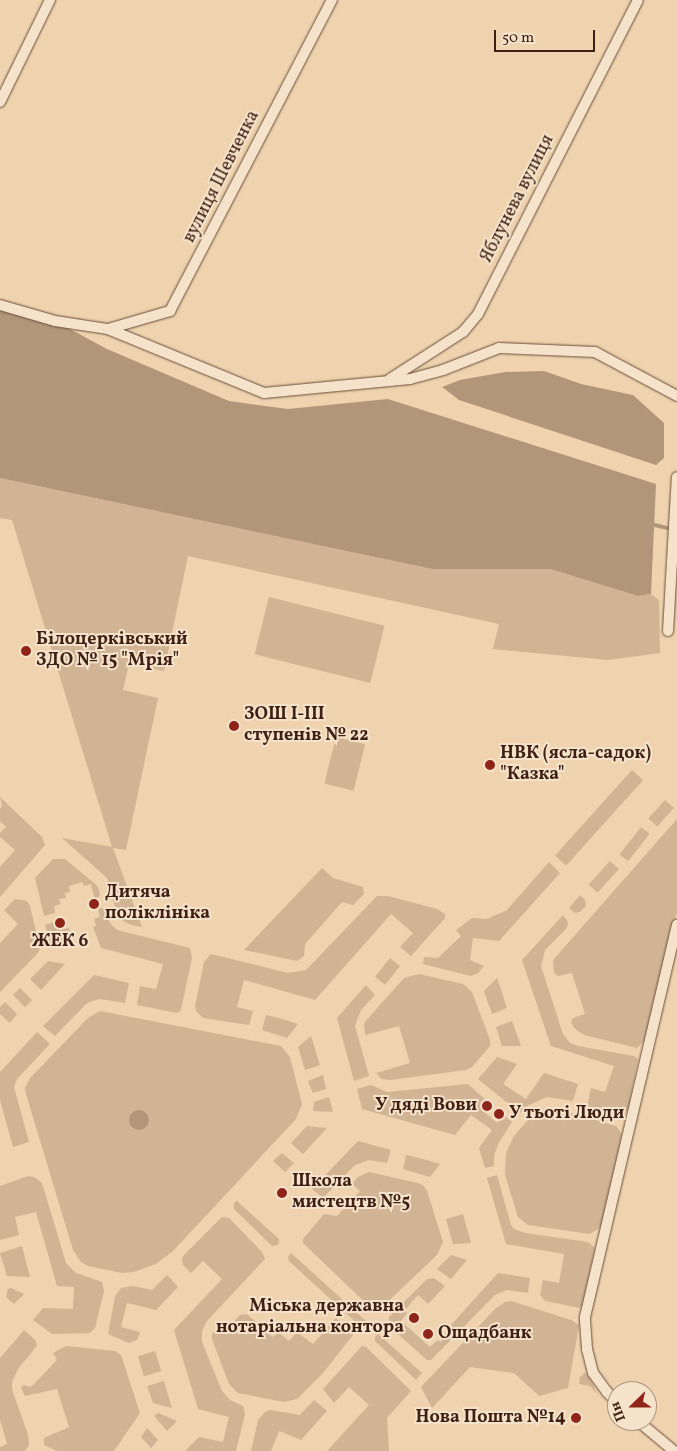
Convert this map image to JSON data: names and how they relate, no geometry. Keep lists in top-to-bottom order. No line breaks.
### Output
{"streets":{"street":["вулиця Шевченка","Яблунева вулиця"]},"places":["Білоцерківський ЗДО № 15 \"Мрія\"","ЗОШ І-ІІІ ступенів № 22","НВК (ясла-садок) \"Казка\"","Дитяча поліклініка","ЖЕК 6","У дяді Вови","У тьоті Люди","Школа мистецтв №5","Міська державна нотаріальна контора","Ощадбанк","Нова Пошта №14"],"scale_bar":"50 m","north":"left"}
